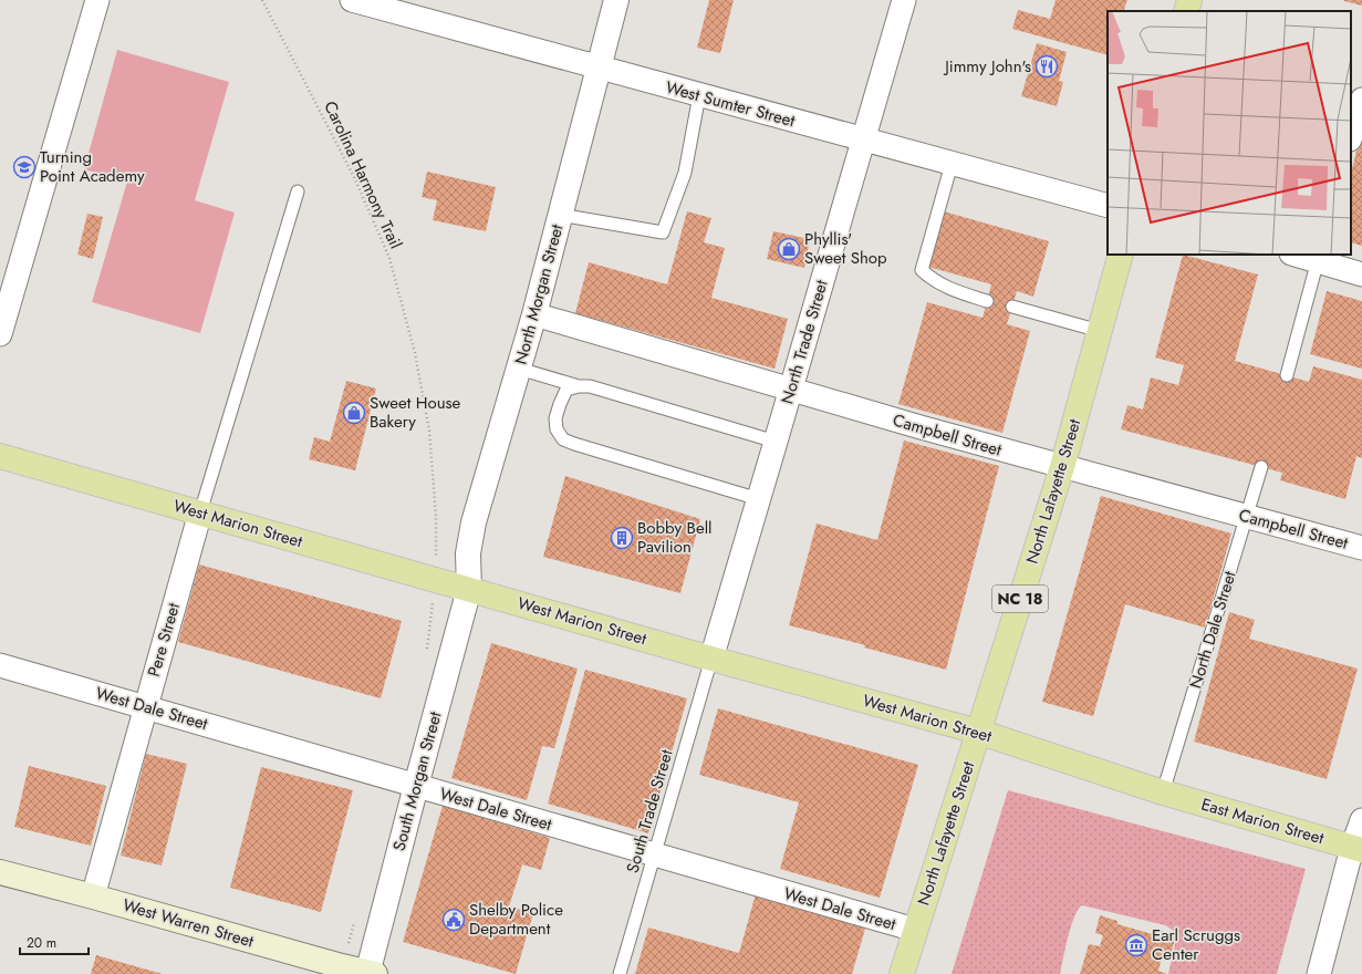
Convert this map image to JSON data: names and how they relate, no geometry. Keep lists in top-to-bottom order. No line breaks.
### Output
{"streets":{"main road":["North Lafayette Street","West Marion Street","NC 18","East Marion Street","West Warren Street"],"street":["West Sumter Street","North Morgan Street","North Trade Street","Campbell Street","Pere Street","West Dale Street","South Morgan Street"],"lane":["North Dale Street","South Trade Street"],"path":["Carolina Harmony Trail"]},"crossings":[["West Sumter Street","North Morgan Street"],["West Sumter Street","North Trade Street"],["Carolina Harmony Trail","West Marion Street"],["North Morgan Street","Campbell Street"],["North Morgan Street","West Marion Street"],["North Morgan Street","South Morgan Street"],["North Trade Street","Campbell Street"],["North Trade Street","West Marion Street"],["North Trade Street","South Trade Street"],["Campbell Street","North Lafayette Street"],["Campbell Street","North Dale Street"],["North Lafayette Street","West Marion Street"],["North Lafayette Street","NC 18"],["North Lafayette Street","West Dale Street"],["West Marion Street","North Dale Street"],["West Marion Street","Pere Street"],["West Marion Street","South Morgan Street"],["West Marion Street","South Trade Street"],["West Marion Street","East Marion Street"],["NC 18","West Dale Street"],["North Dale Street","East Marion Street"],["Pere Street","West Dale Street"],["Pere Street","West Warren Street"],["West Dale Street","South Morgan Street"],["West Dale Street","South Trade Street"],["South Morgan Street","West Warren Street"]],"places":{"restaurant":["Jimmy John's"],"school or university":["Turning Point Academy"],"shop":["Phyllis' Sweet Shop","Sweet House Bakery"],"building":["Bobby Bell Pavilion"],"public building":["Shelby Police Department"],"museum":["Earl Scruggs Center"]},"scale_bar":"20 m"}
